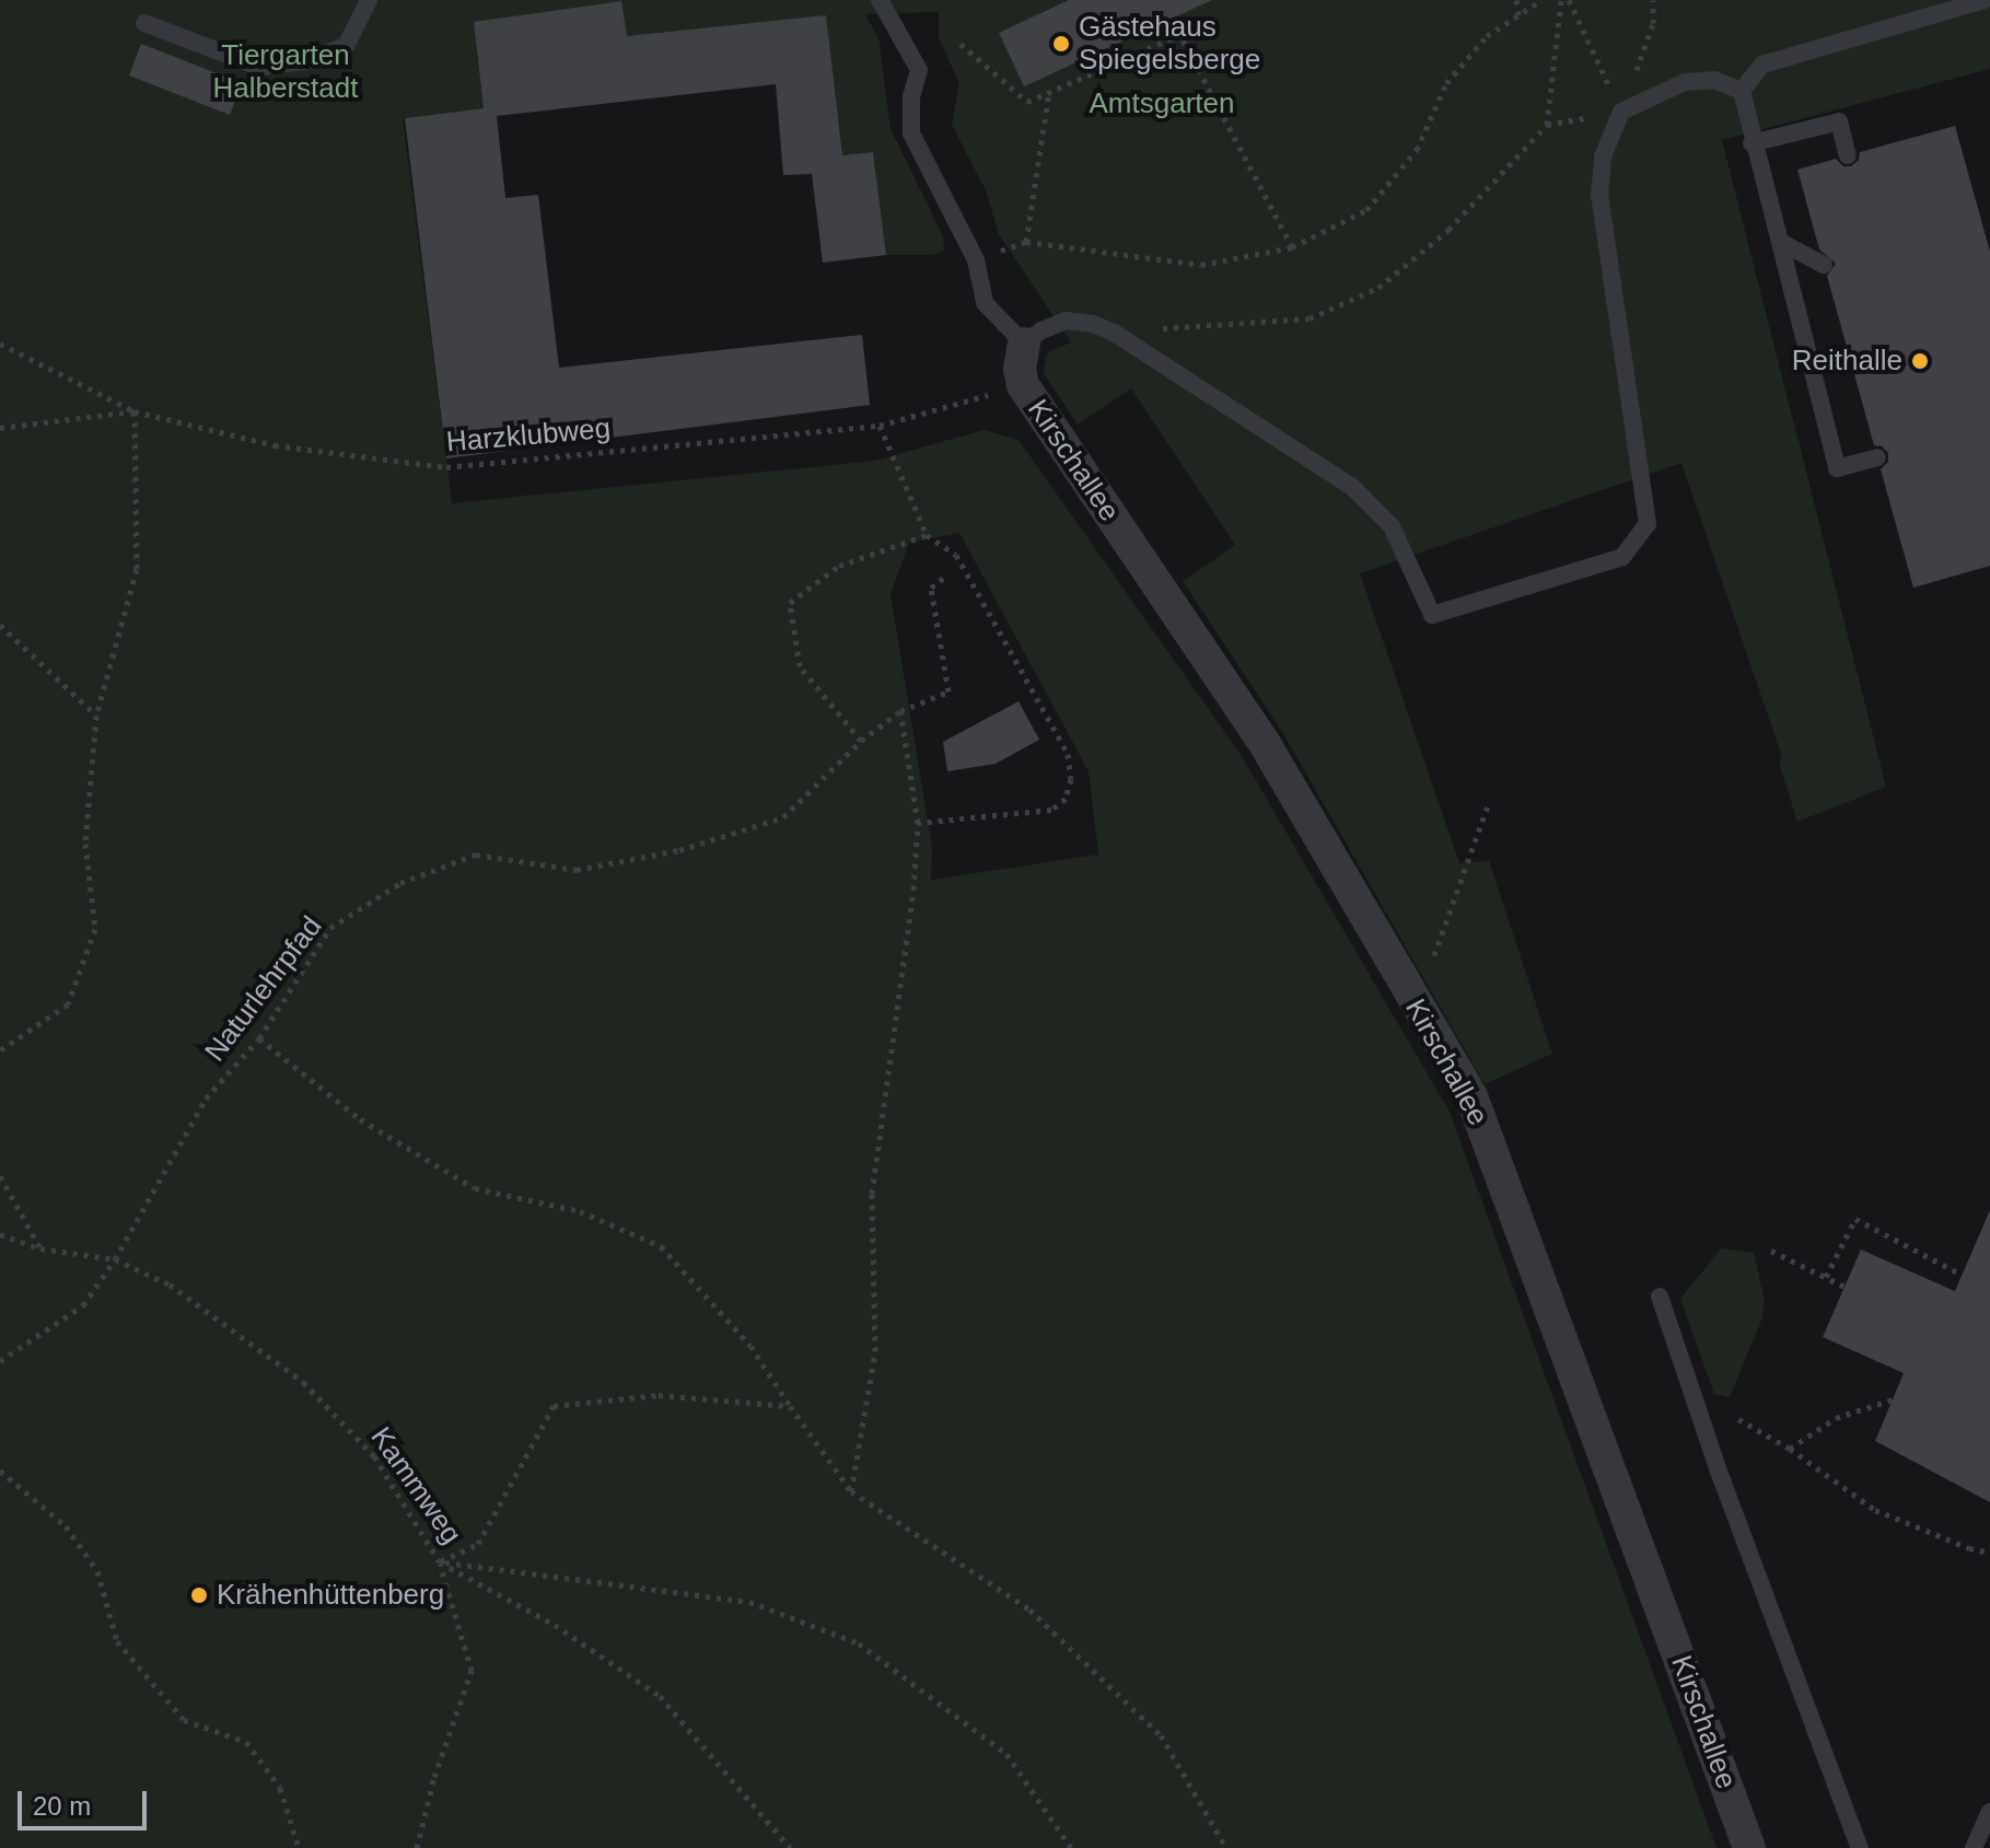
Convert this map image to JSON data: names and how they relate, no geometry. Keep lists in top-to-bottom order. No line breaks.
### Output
{"streets":{"street":["Kirschallee"],"path":["Harzklubweg","Naturlehrpfad","Kammweg"]},"crossings":[["Harzklubweg","Kirschallee"],["Naturlehrpfad","Kammweg"]],"parks":["Tiergarten Halberstadt","Amtsgarten"],"places":["Gästehaus Spiegelsberge","Reithalle","Krähenhüttenberg"],"scale_bar":"20 m"}
